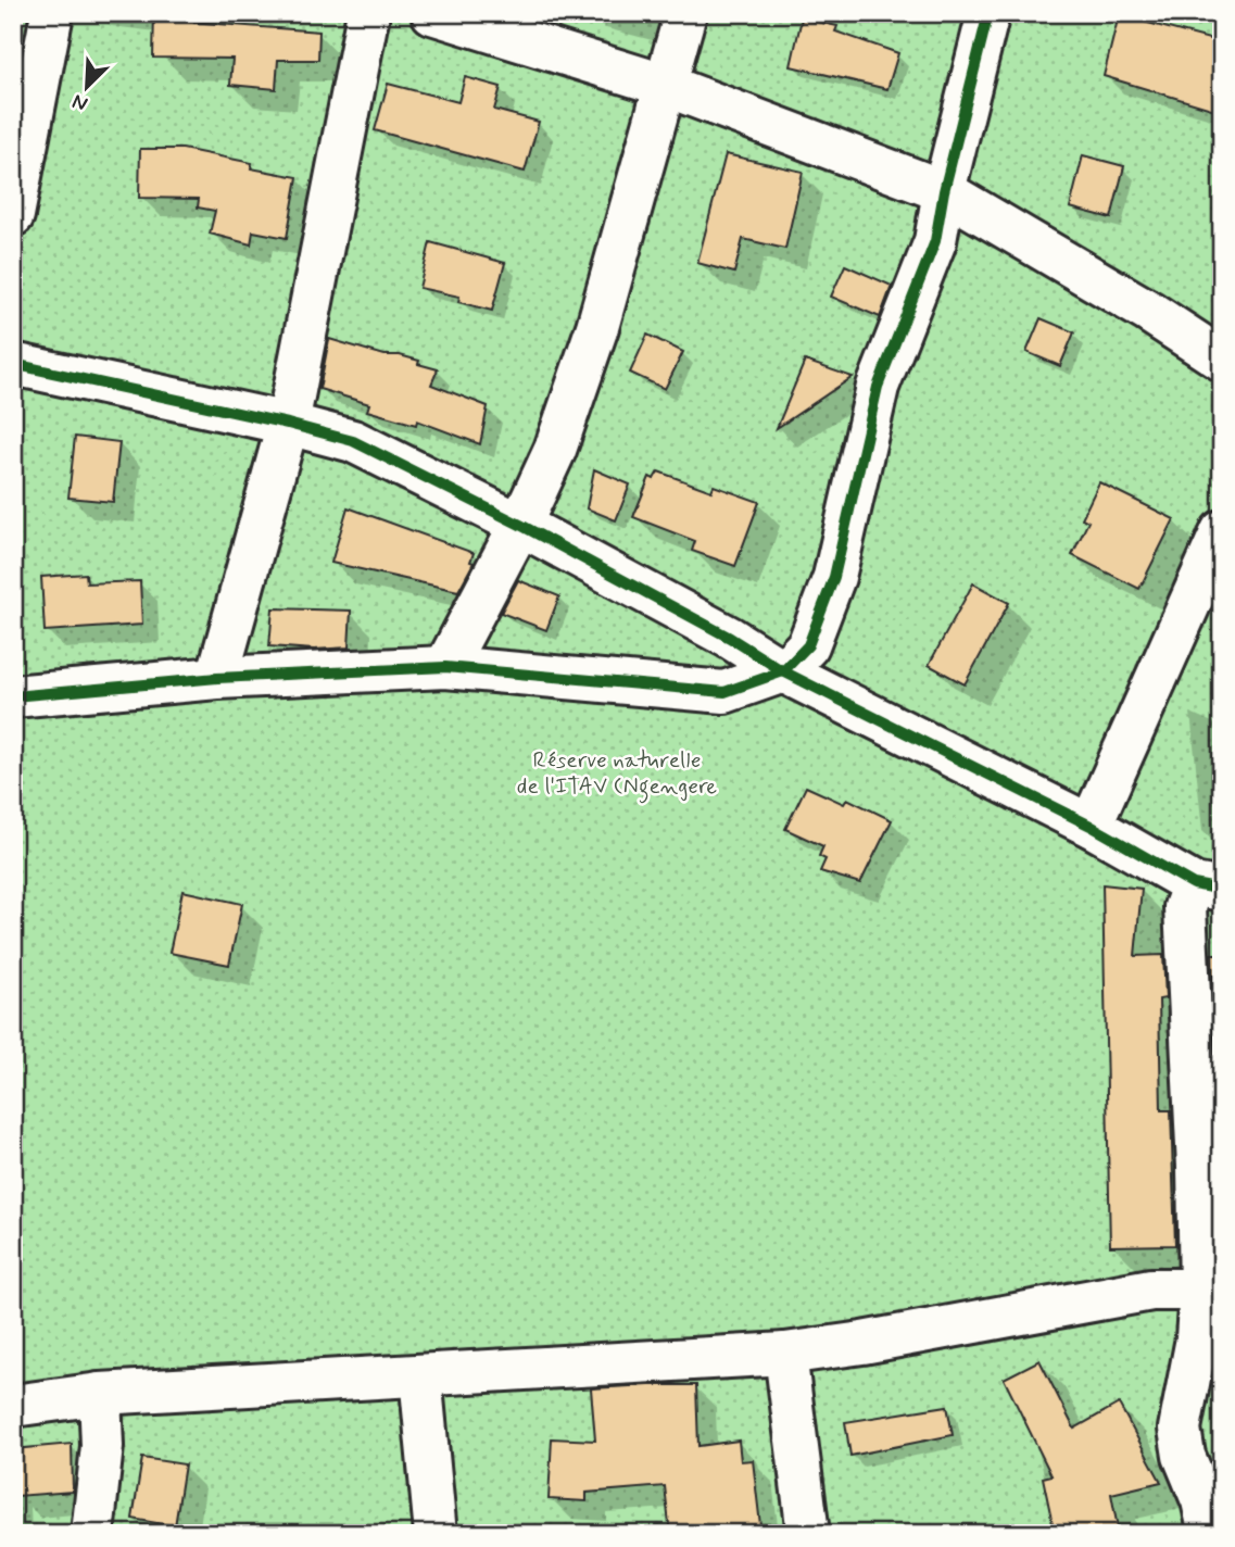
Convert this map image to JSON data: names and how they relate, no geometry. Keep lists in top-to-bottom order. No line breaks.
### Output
{"parks":["Réserve naturelle de l'ITAV (Ngengere"],"north":"bottom left"}
